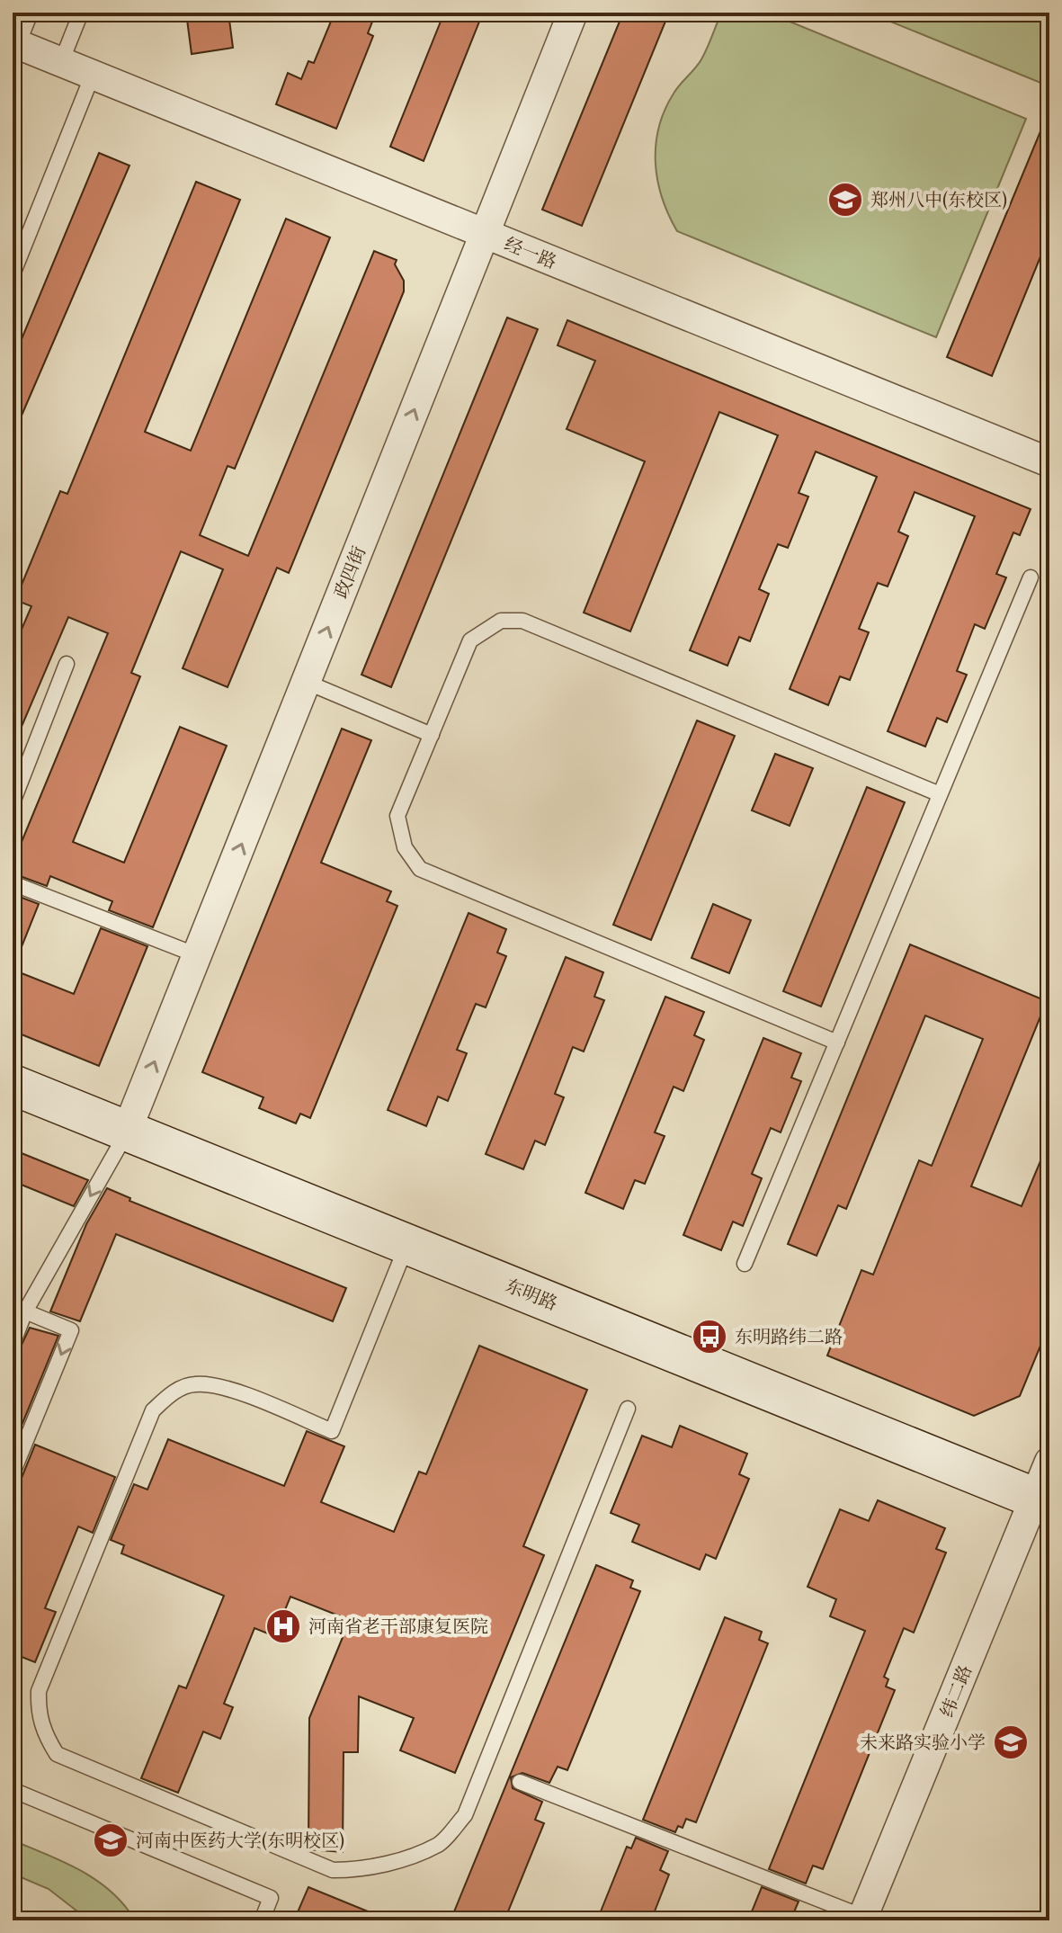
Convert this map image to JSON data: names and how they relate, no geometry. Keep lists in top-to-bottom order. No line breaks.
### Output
{"streets":{"street":["经一路","政四街","东明路","纬二路"]},"crossings":[["经一路","政四街"],["政四街","东明路"],["东明路","纬二路"]],"one_way":["政四街"],"places":{"school or university":["郑州八中(东校区)","未来路实验小学","河南中医药大学(东明校区)"],"bus stop":["东明路纬二路"],"hospital":["河南省老干部康复医院"]}}
